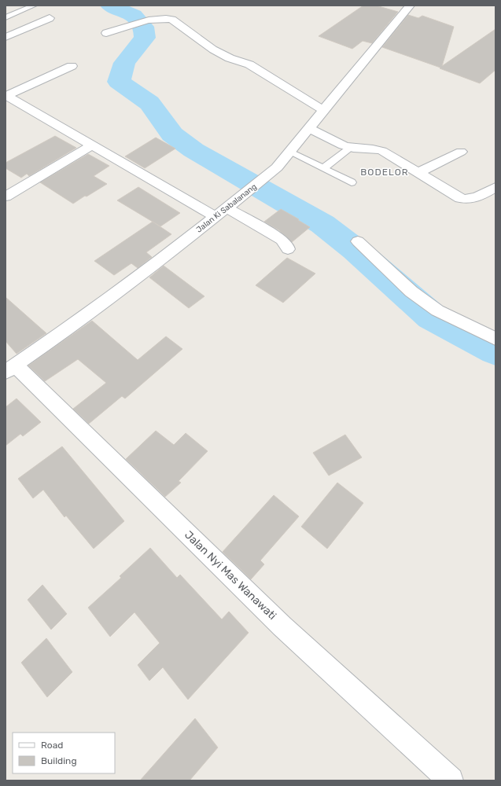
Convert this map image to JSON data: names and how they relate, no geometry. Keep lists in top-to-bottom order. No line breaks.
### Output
{"streets":{"street":["Jalan Ki Sabalanang","Jalan Nyi Mas Wanawati"]},"crossings":[["Jalan Ki Sabalanang","Jalan Nyi Mas Wanawati"]],"districts":["BODELOR"],"legend":["Road","Building"]}
